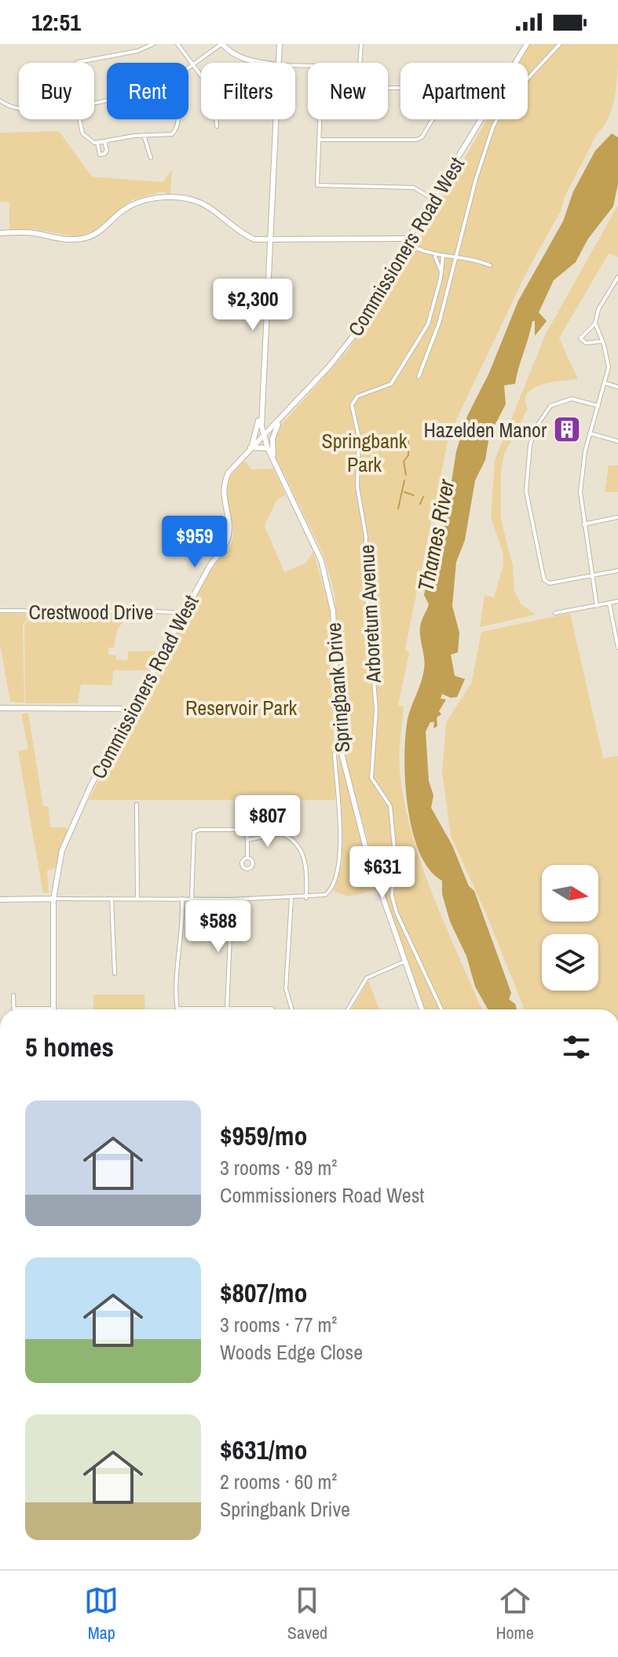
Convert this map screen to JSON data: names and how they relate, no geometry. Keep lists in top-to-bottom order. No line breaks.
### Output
{"streets":{"main road":["Commissioners Road West","Springbank Drive"],"street":["Crestwood Drive","Arboretum Avenue"]},"crossings":[["Commissioners Road West","Crestwood Drive"],["Commissioners Road West","Springbank Drive"]],"water":["Thames River"],"parks":["Springbank Park","Reservoir Park"],"places":{"building":["Hazelden Manor"]},"north":"right","page":{"status":"12:51","chip":["Buy","Rent","Filters","New","Apartment"],"price":["$2,300","$959","$807","$631","$588"],"heading":"5 homes","list":[{"name":"$959/mo","note":"3 rooms · 89 m² · Commissioners Road West"},{"name":"$807/mo","note":"3 rooms · 77 m² · Woods Edge Close"},{"name":"$631/mo","note":"2 rooms · 60 m² · Springbank Drive"}],"tabs":["Map","Saved","Home"]}}
